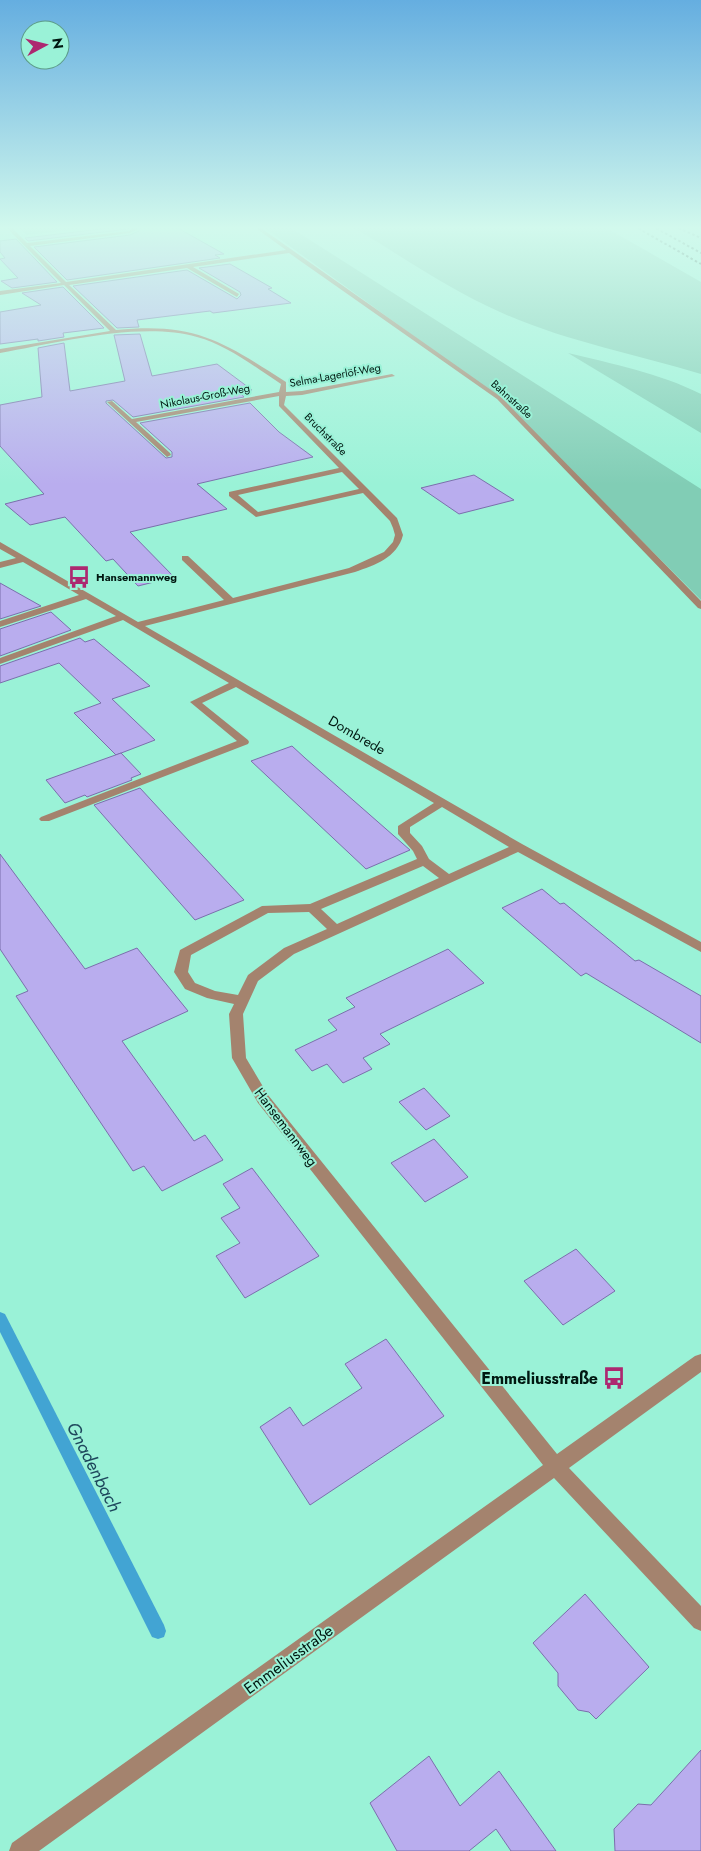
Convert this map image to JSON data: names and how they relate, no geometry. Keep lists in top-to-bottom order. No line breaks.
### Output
{"streets":{"street":["Selma-Lagerlöf-Weg","Nikolaus-Groß-Weg","Bahnstraße","Bruchstraße","Dombrede","Hansemannweg","Emmeliusstraße"]},"crossings":[["Selma-Lagerlöf-Weg","Nikolaus-Groß-Weg"],["Selma-Lagerlöf-Weg","Bruchstraße"],["Nikolaus-Groß-Weg","Bruchstraße"],["Bruchstraße","Dombrede"],["Dombrede","Hansemannweg"],["Hansemannweg","Emmeliusstraße"]],"water":["Gnadenbach"],"places":{"bus stop":["Hansemannweg","Emmeliusstraße"]},"north":"right"}
